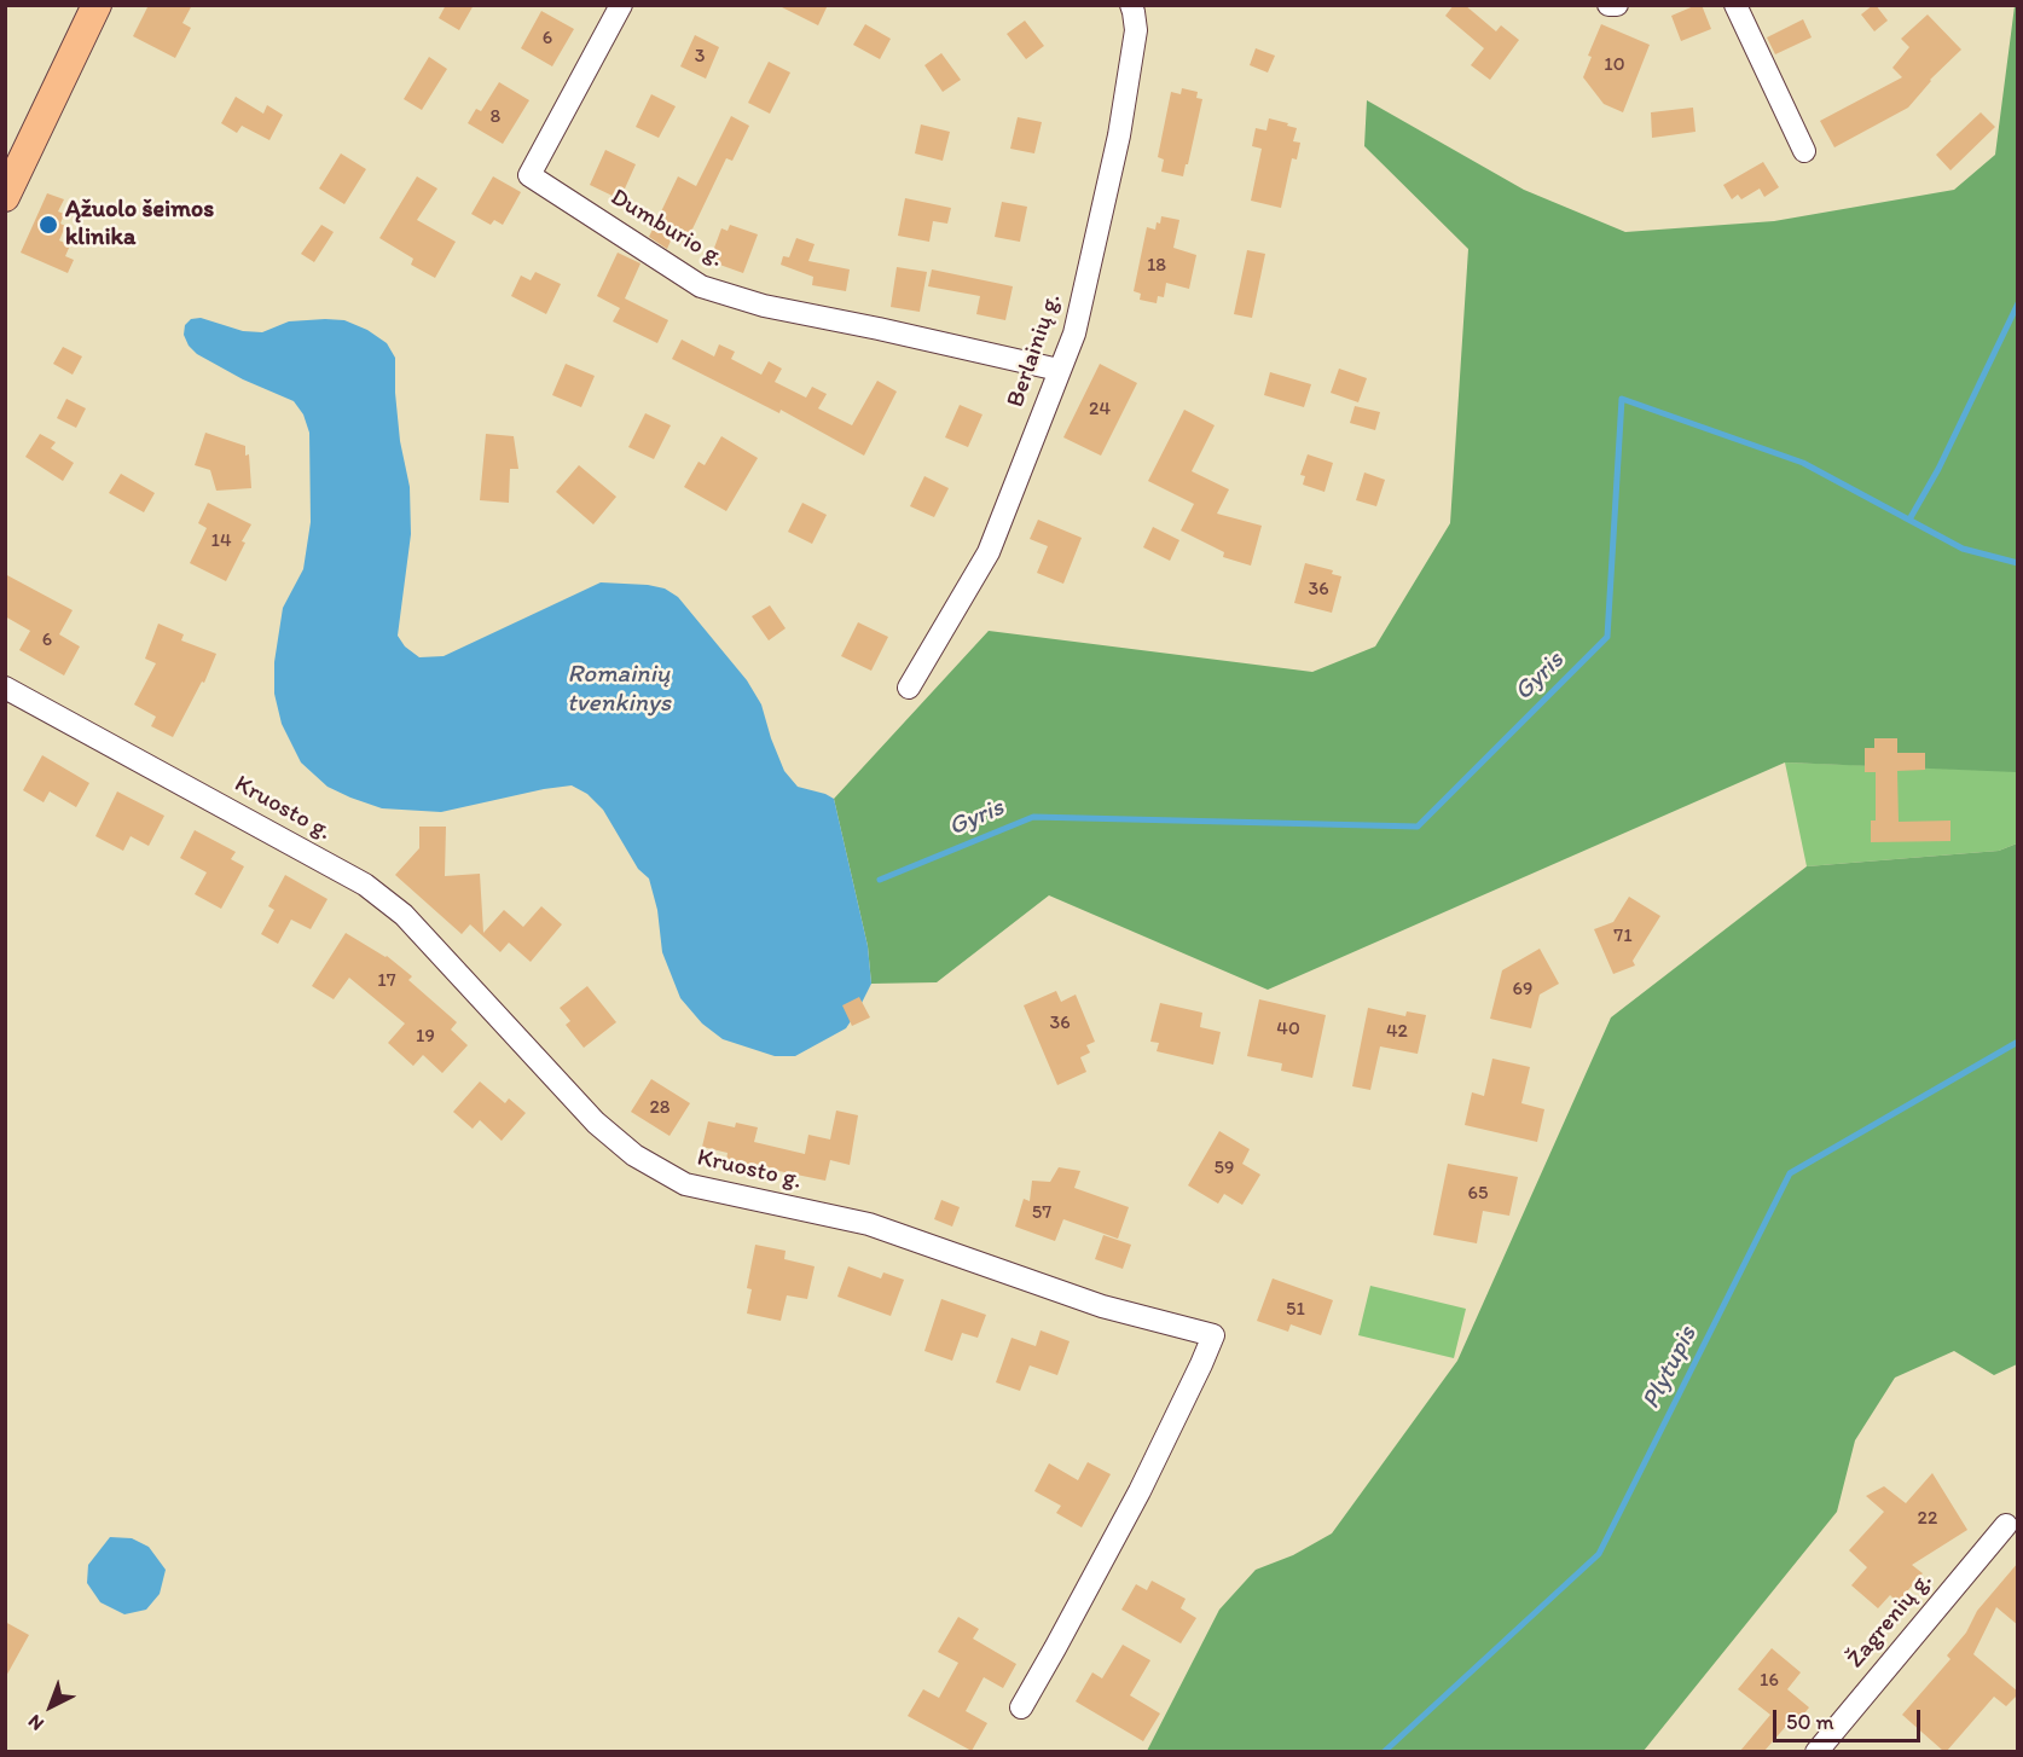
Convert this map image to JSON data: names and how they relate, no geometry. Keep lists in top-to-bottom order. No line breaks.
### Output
{"streets":{"street":["Dumburio g.","Berlainių g.","Kruosto g.","Žagrenių g."]},"crossings":[["Dumburio g.","Berlainių g."]],"water":["Romainių tvenkinys","Gyris","Plytupis"],"places":["Ąžuolo šeimos klinika"],"house_numbers":["6","3","10","8","18","24","14","36","6","71","17","69","36","40","42","19","28","59","65","57","51","22","16"],"scale_bar":"50 m","north":"bottom left"}
